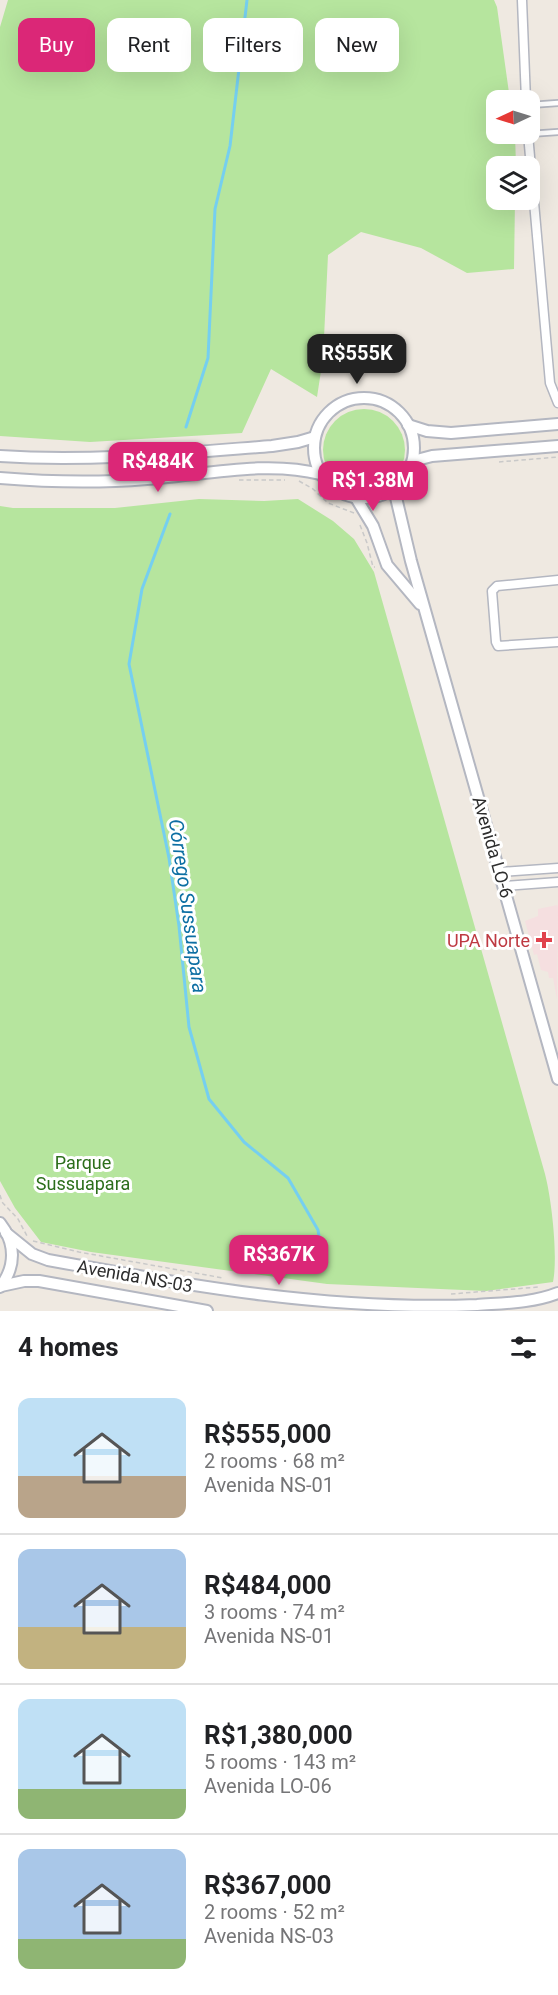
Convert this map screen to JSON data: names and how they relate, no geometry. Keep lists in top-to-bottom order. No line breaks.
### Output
{"streets":{"street":["Avenida LO-6","Avenida NS-03"]},"water":["Córrego Sussuapara"],"parks":["Parque Sussuapara"],"places":{"health":["UPA Norte"]},"north":"left","page":{"chip":["Buy","Rent","Filters","New"],"price":["R$555K","R$484K","R$1.38M","R$367K"],"heading":"4 homes","list":[{"name":"R$555,000","note":"2 rooms · 68 m² · Avenida NS-01"},{"name":"R$484,000","note":"3 rooms · 74 m² · Avenida NS-01"},{"name":"R$1,380,000","note":"5 rooms · 143 m² · Avenida LO-06"},{"name":"R$367,000","note":"2 rooms · 52 m² · Avenida NS-03"}]}}
